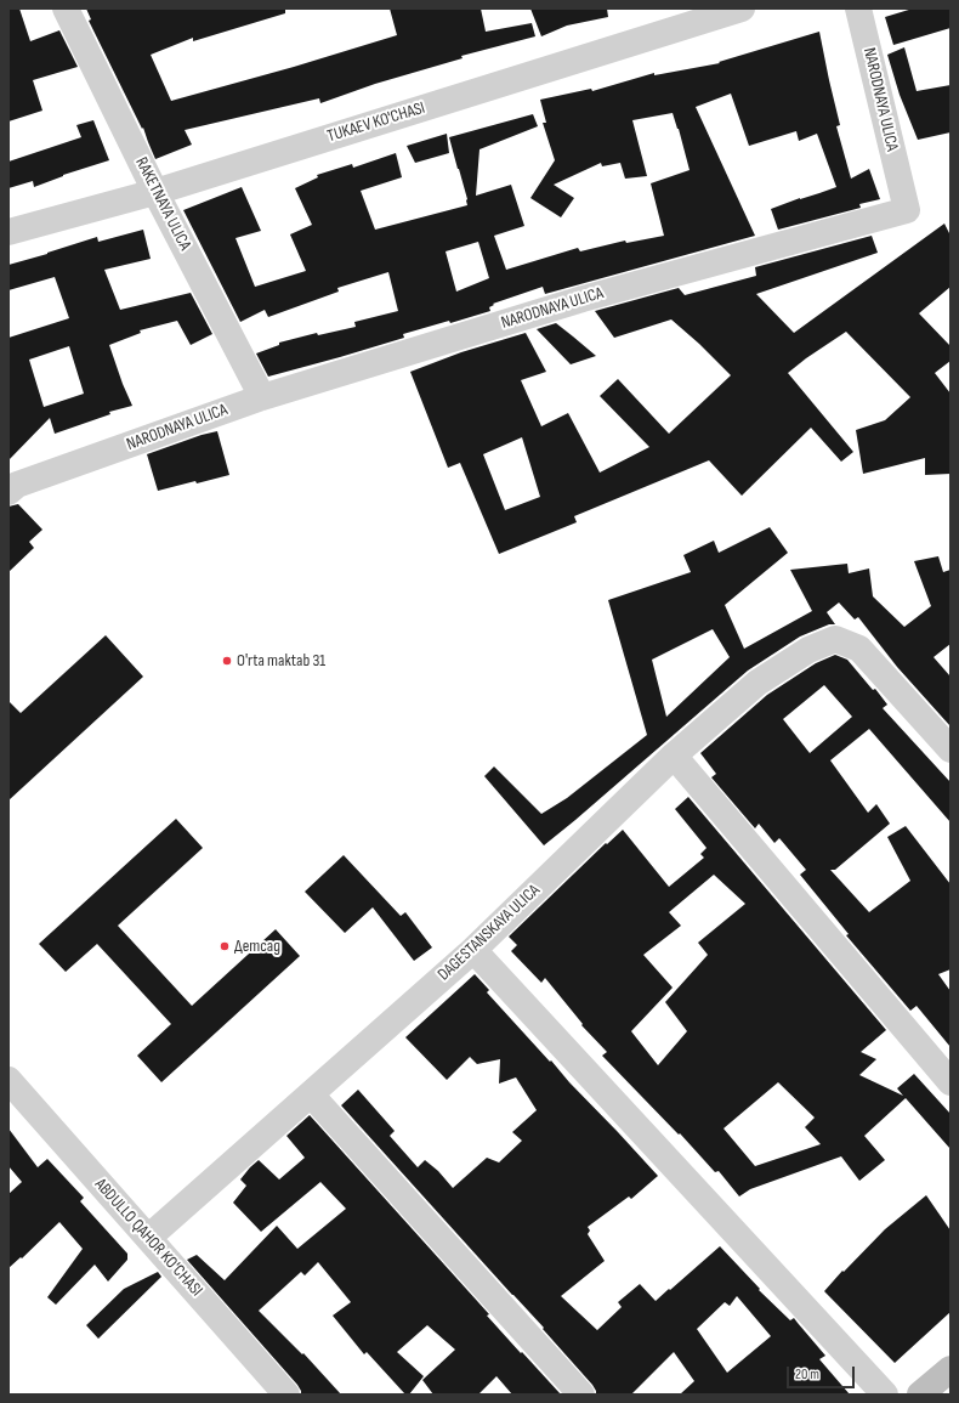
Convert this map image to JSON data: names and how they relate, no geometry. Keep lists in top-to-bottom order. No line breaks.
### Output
{"streets":{"street":["NARODNAYA ULICA","TUKAEV KO'CHASI","RAKETNAYA ULICA","DAGESTANSKAYA ULICA","ABDULLO QAHOR KO'CHASI"]},"crossings":[["NARODNAYA ULICA","RAKETNAYA ULICA"],["TUKAEV KO'CHASI","RAKETNAYA ULICA"],["DAGESTANSKAYA ULICA","ABDULLO QAHOR KO'CHASI"]],"places":["O'rta maktab 31","Детсад"],"scale_bar":"20 m"}
